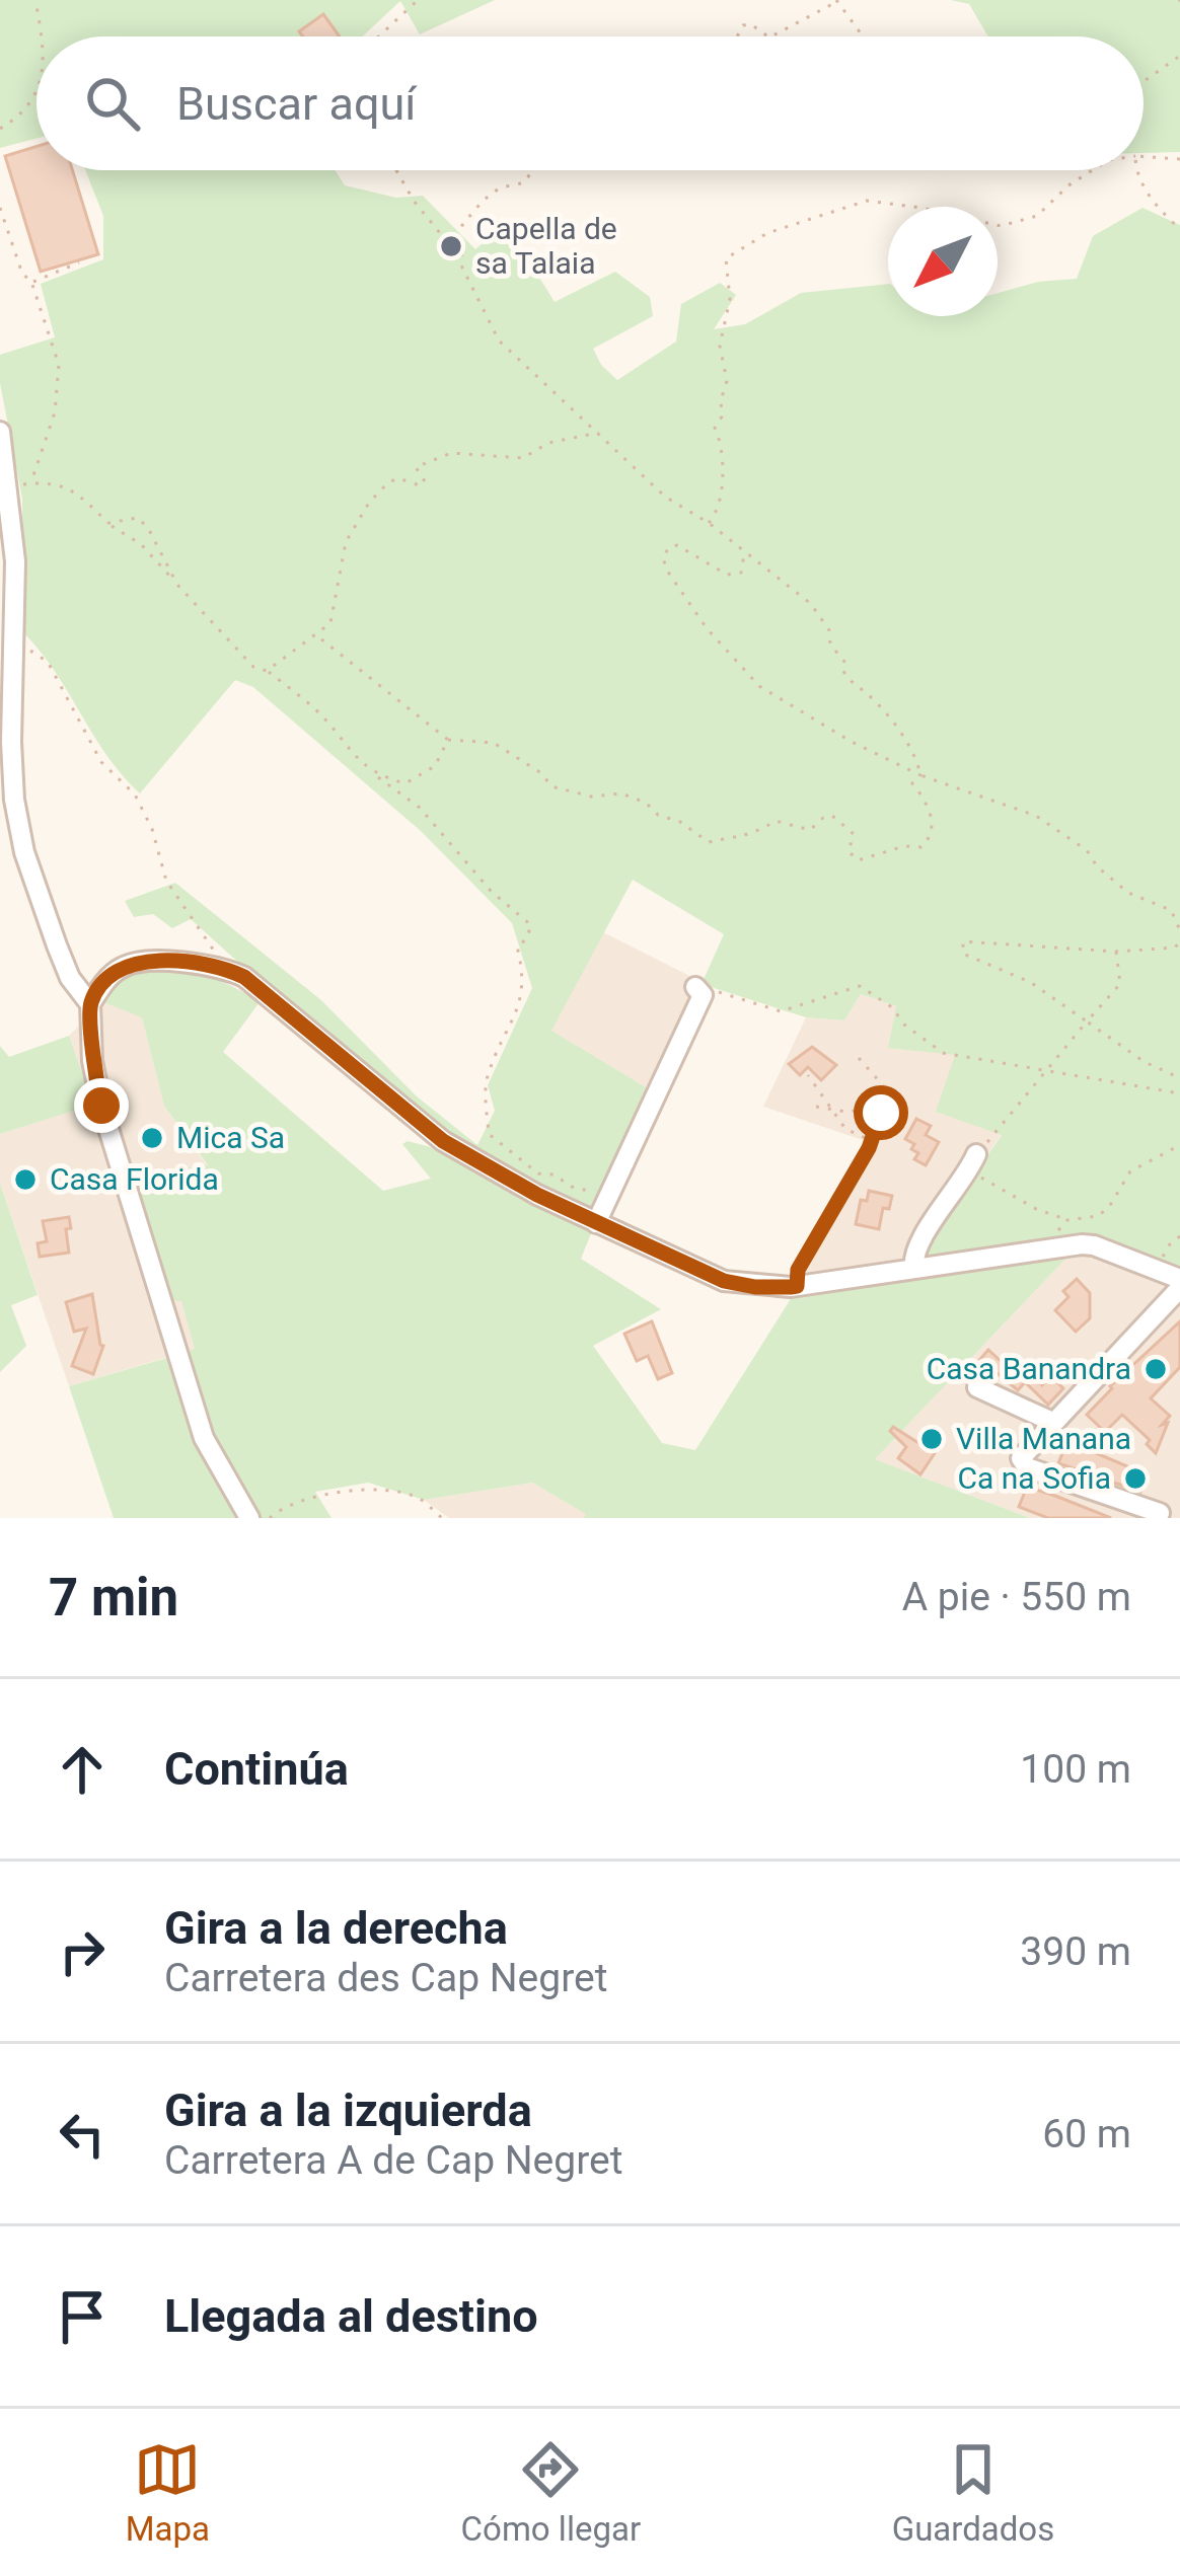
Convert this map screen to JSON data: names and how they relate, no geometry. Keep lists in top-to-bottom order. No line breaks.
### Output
{"places":["Capella de sa Talaia","Mica Sa","Casa Florida","Casa Banandra","Villa Manana","Ca na Sofia"],"north":"bottom left","page":{"search":"Buscar aquí","heading":["7 min","A pie · 550 m"],"list":[["Continúa","100 m"],["Gira a la derecha","Carretera des Cap Negret","390 m"],["Gira a la izquierda","Carretera A de Cap Negret","60 m"],"Llegada al destino"],"nav":["Mapa","Cómo llegar","Guardados"]}}
